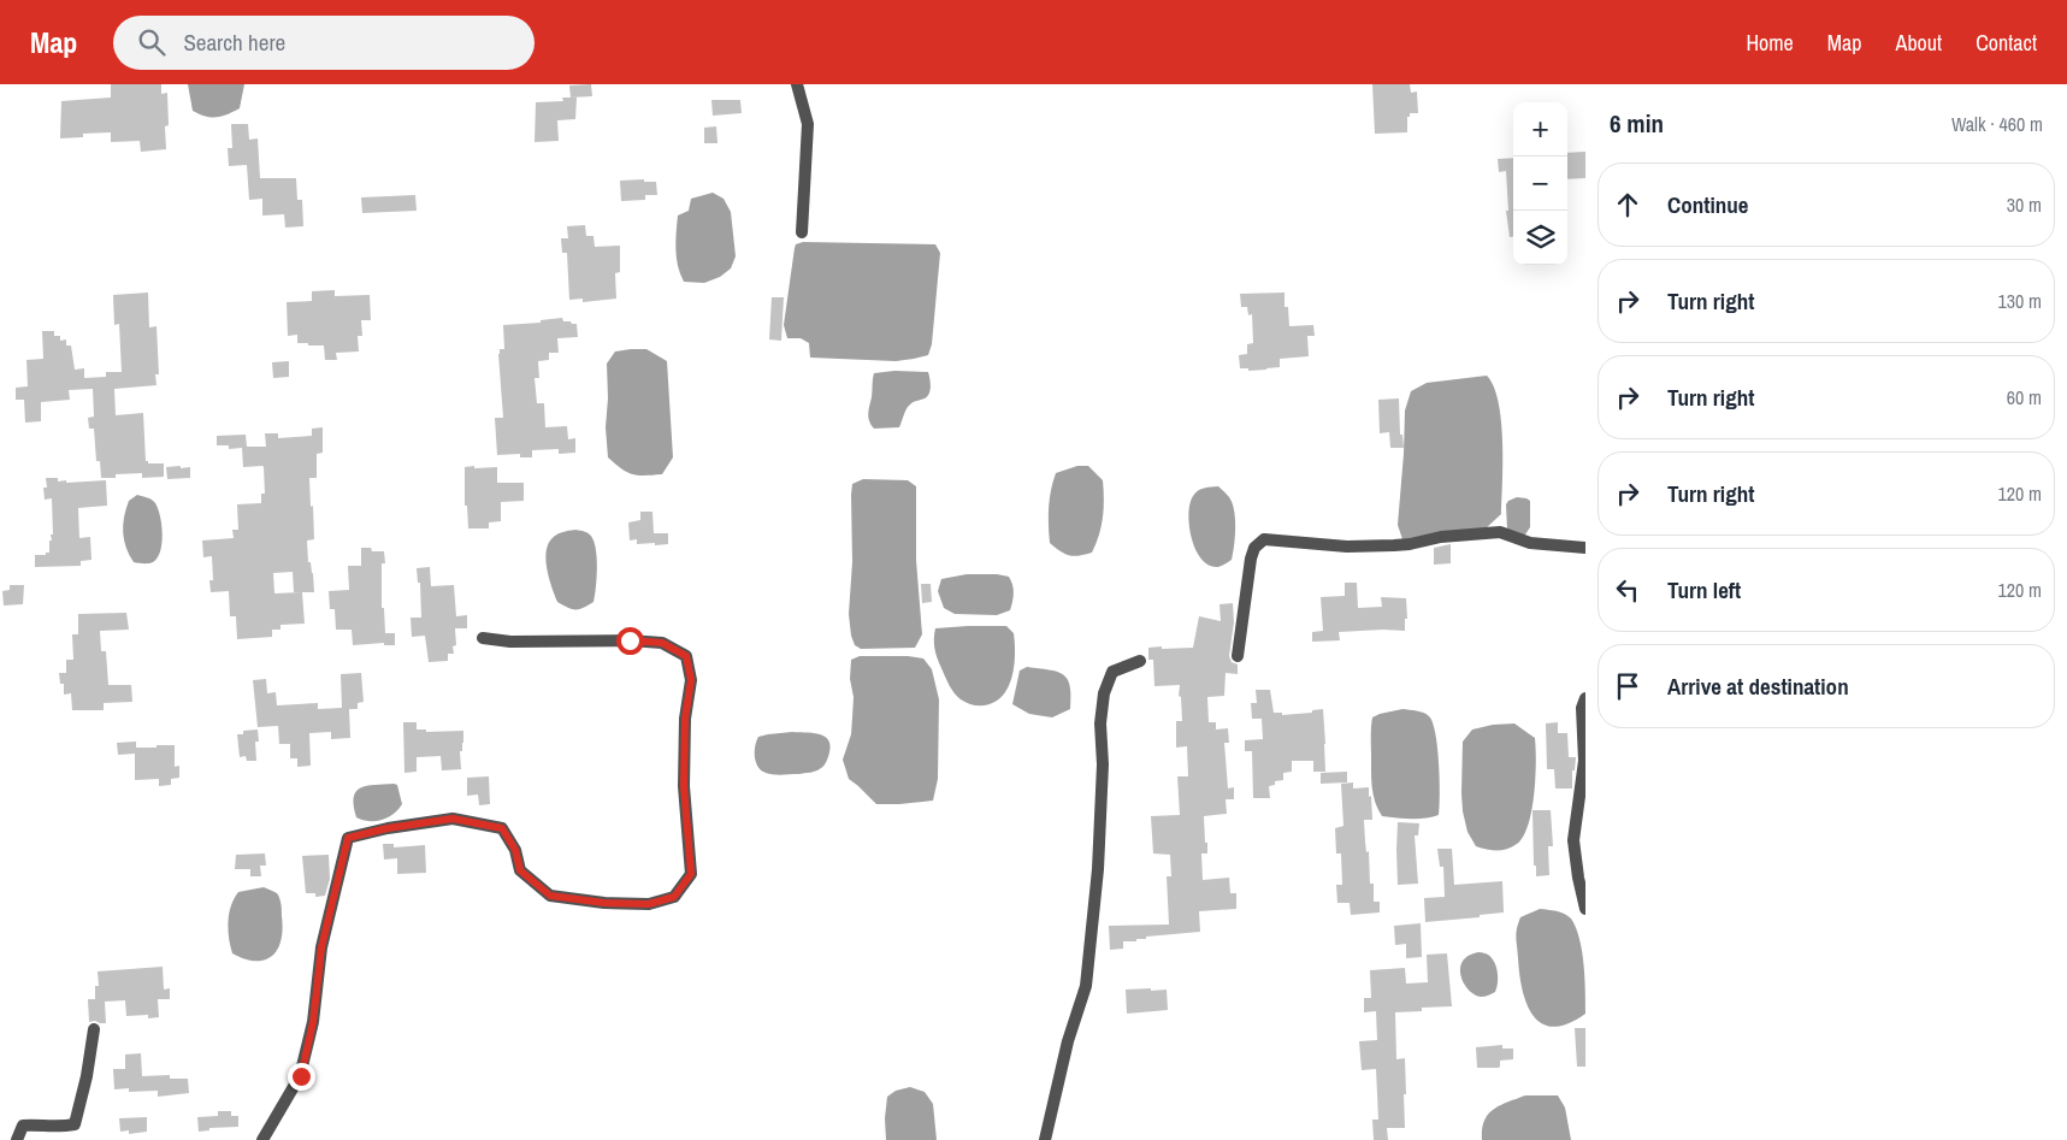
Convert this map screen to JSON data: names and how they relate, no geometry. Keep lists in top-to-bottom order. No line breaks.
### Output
{"page":{"header":"Map","search":"Search here","nav":["Home","Map","About","Contact"],"heading":["6 min","Walk · 460 m"],"map_buttons":["+","−"],"list":[["Continue","30 m"],["Turn right","130 m"],["Turn right","60 m"],["Turn right","120 m"],["Turn left","120 m"],"Arrive at destination"]}}
